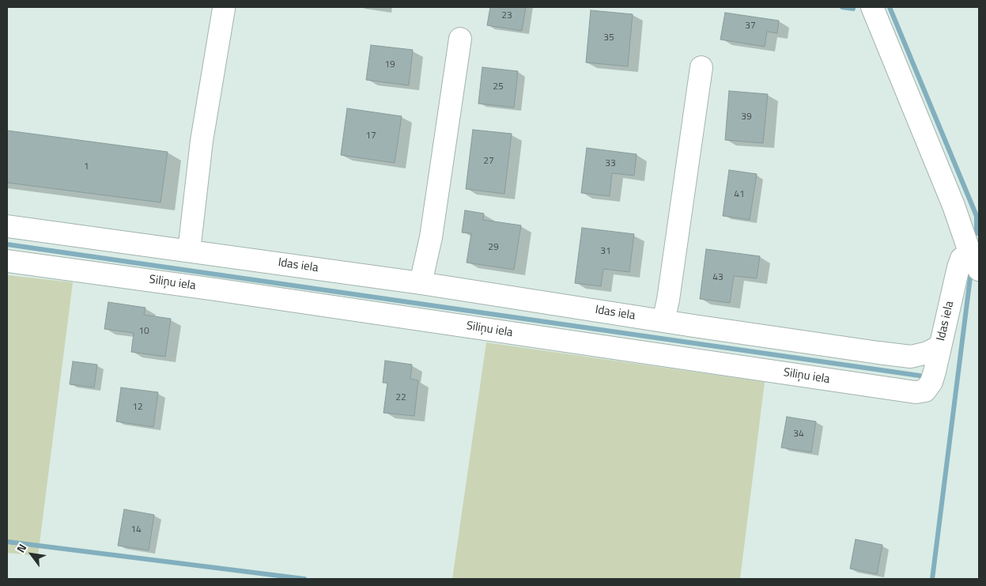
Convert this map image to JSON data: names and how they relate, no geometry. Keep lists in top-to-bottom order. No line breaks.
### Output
{"streets":{"street":["Idas iela","Siliņu iela"]},"crossings":[["Idas iela","Siliņu iela"]],"house_numbers":["23","37","35","19","25","39","17","27","33","1","41","29","31","43","10","22","12","34","14"],"north":"top left"}
